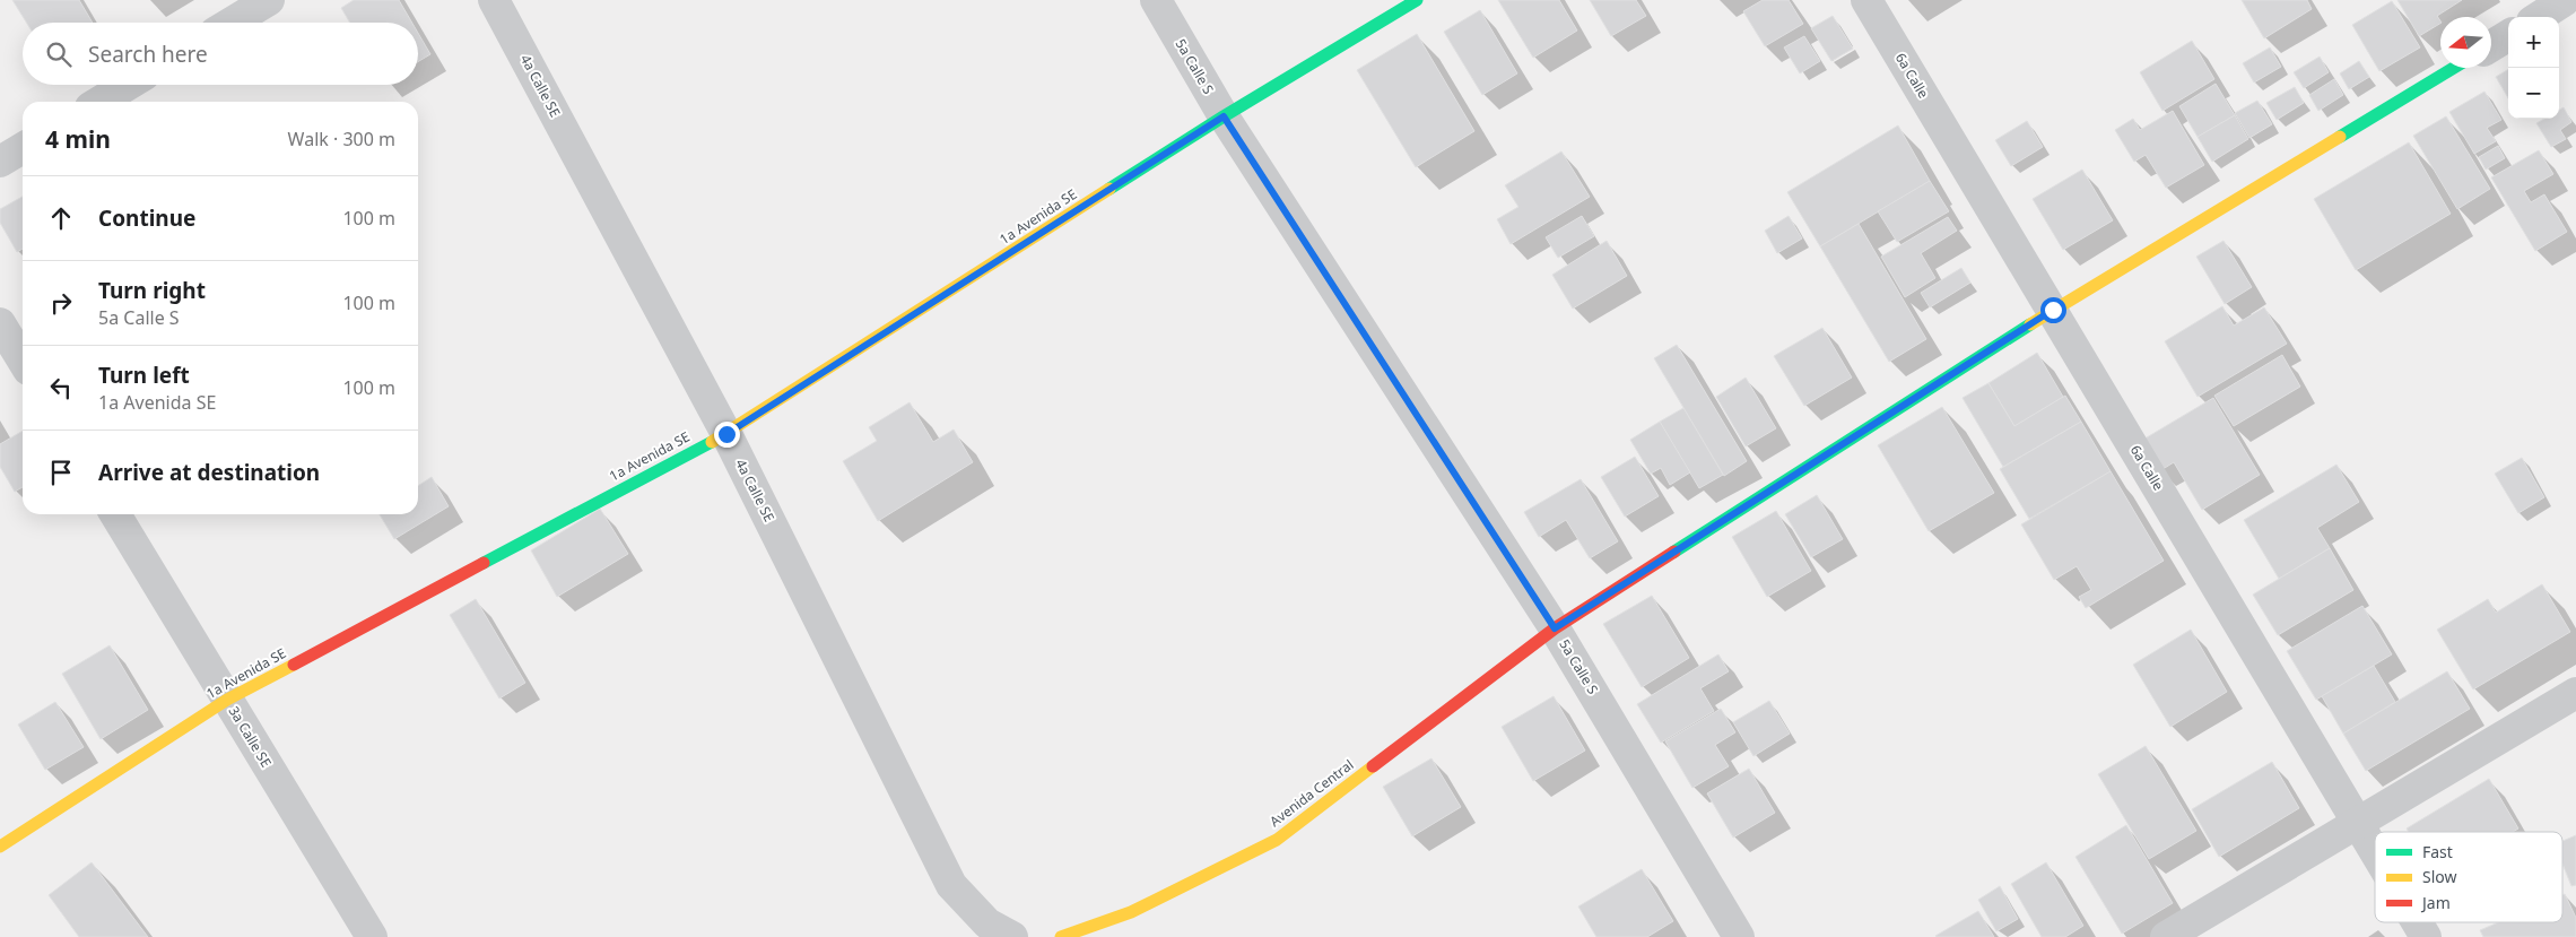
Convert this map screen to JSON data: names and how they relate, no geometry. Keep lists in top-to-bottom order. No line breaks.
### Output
{"streets":{"street":["5a Calle S","6a Calle","4a Calle SE","1a Avenida SE","3a Calle SE","Avenida Central"]},"crossings":[["5a Calle S","1a Avenida SE"],["5a Calle S","Avenida Central"],["6a Calle","Avenida Central"],["4a Calle SE","1a Avenida SE"],["1a Avenida SE","3a Calle SE"]],"legend":["Fast","Slow","Jam"],"north":"left","page":{"map_buttons":["+","−"],"search":"Search here","heading":["4 min","Walk · 300 m"],"list":[["Continue","100 m"],["Turn right","5a Calle S","100 m"],["Turn left","1a Avenida SE","100 m"],"Arrive at destination"]}}
